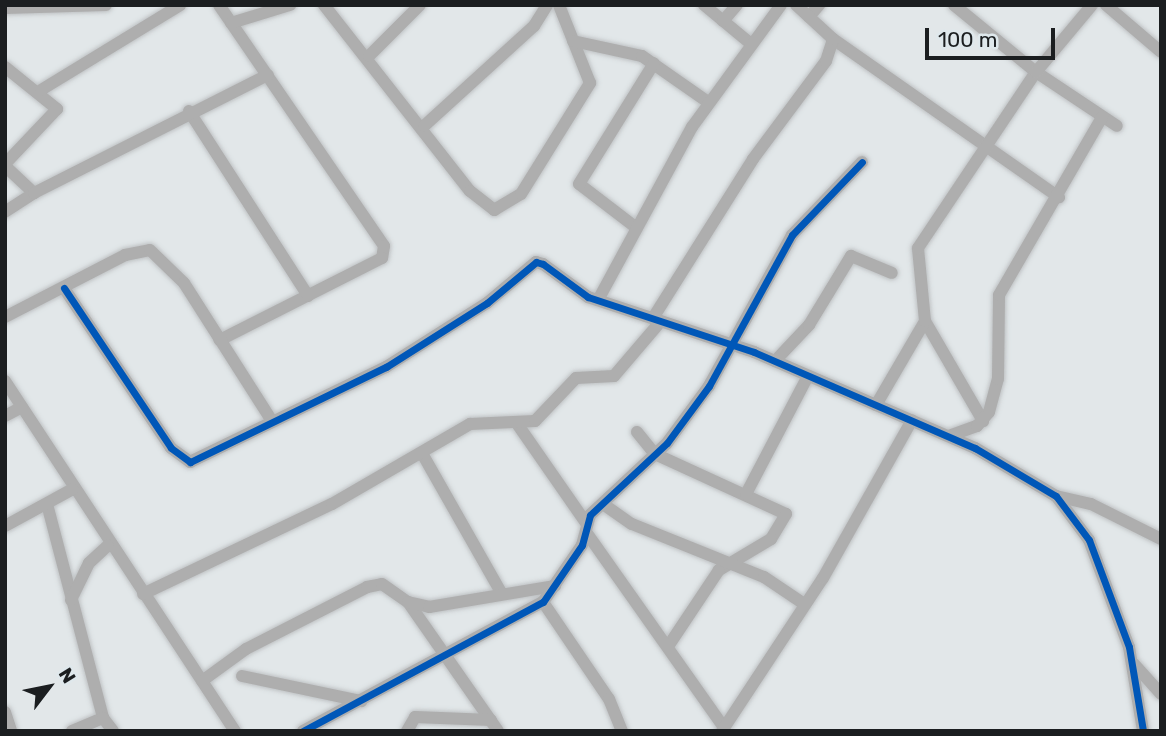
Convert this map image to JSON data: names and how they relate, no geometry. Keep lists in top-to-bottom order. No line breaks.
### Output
{"scale_bar":"100 m","north":"top right"}
